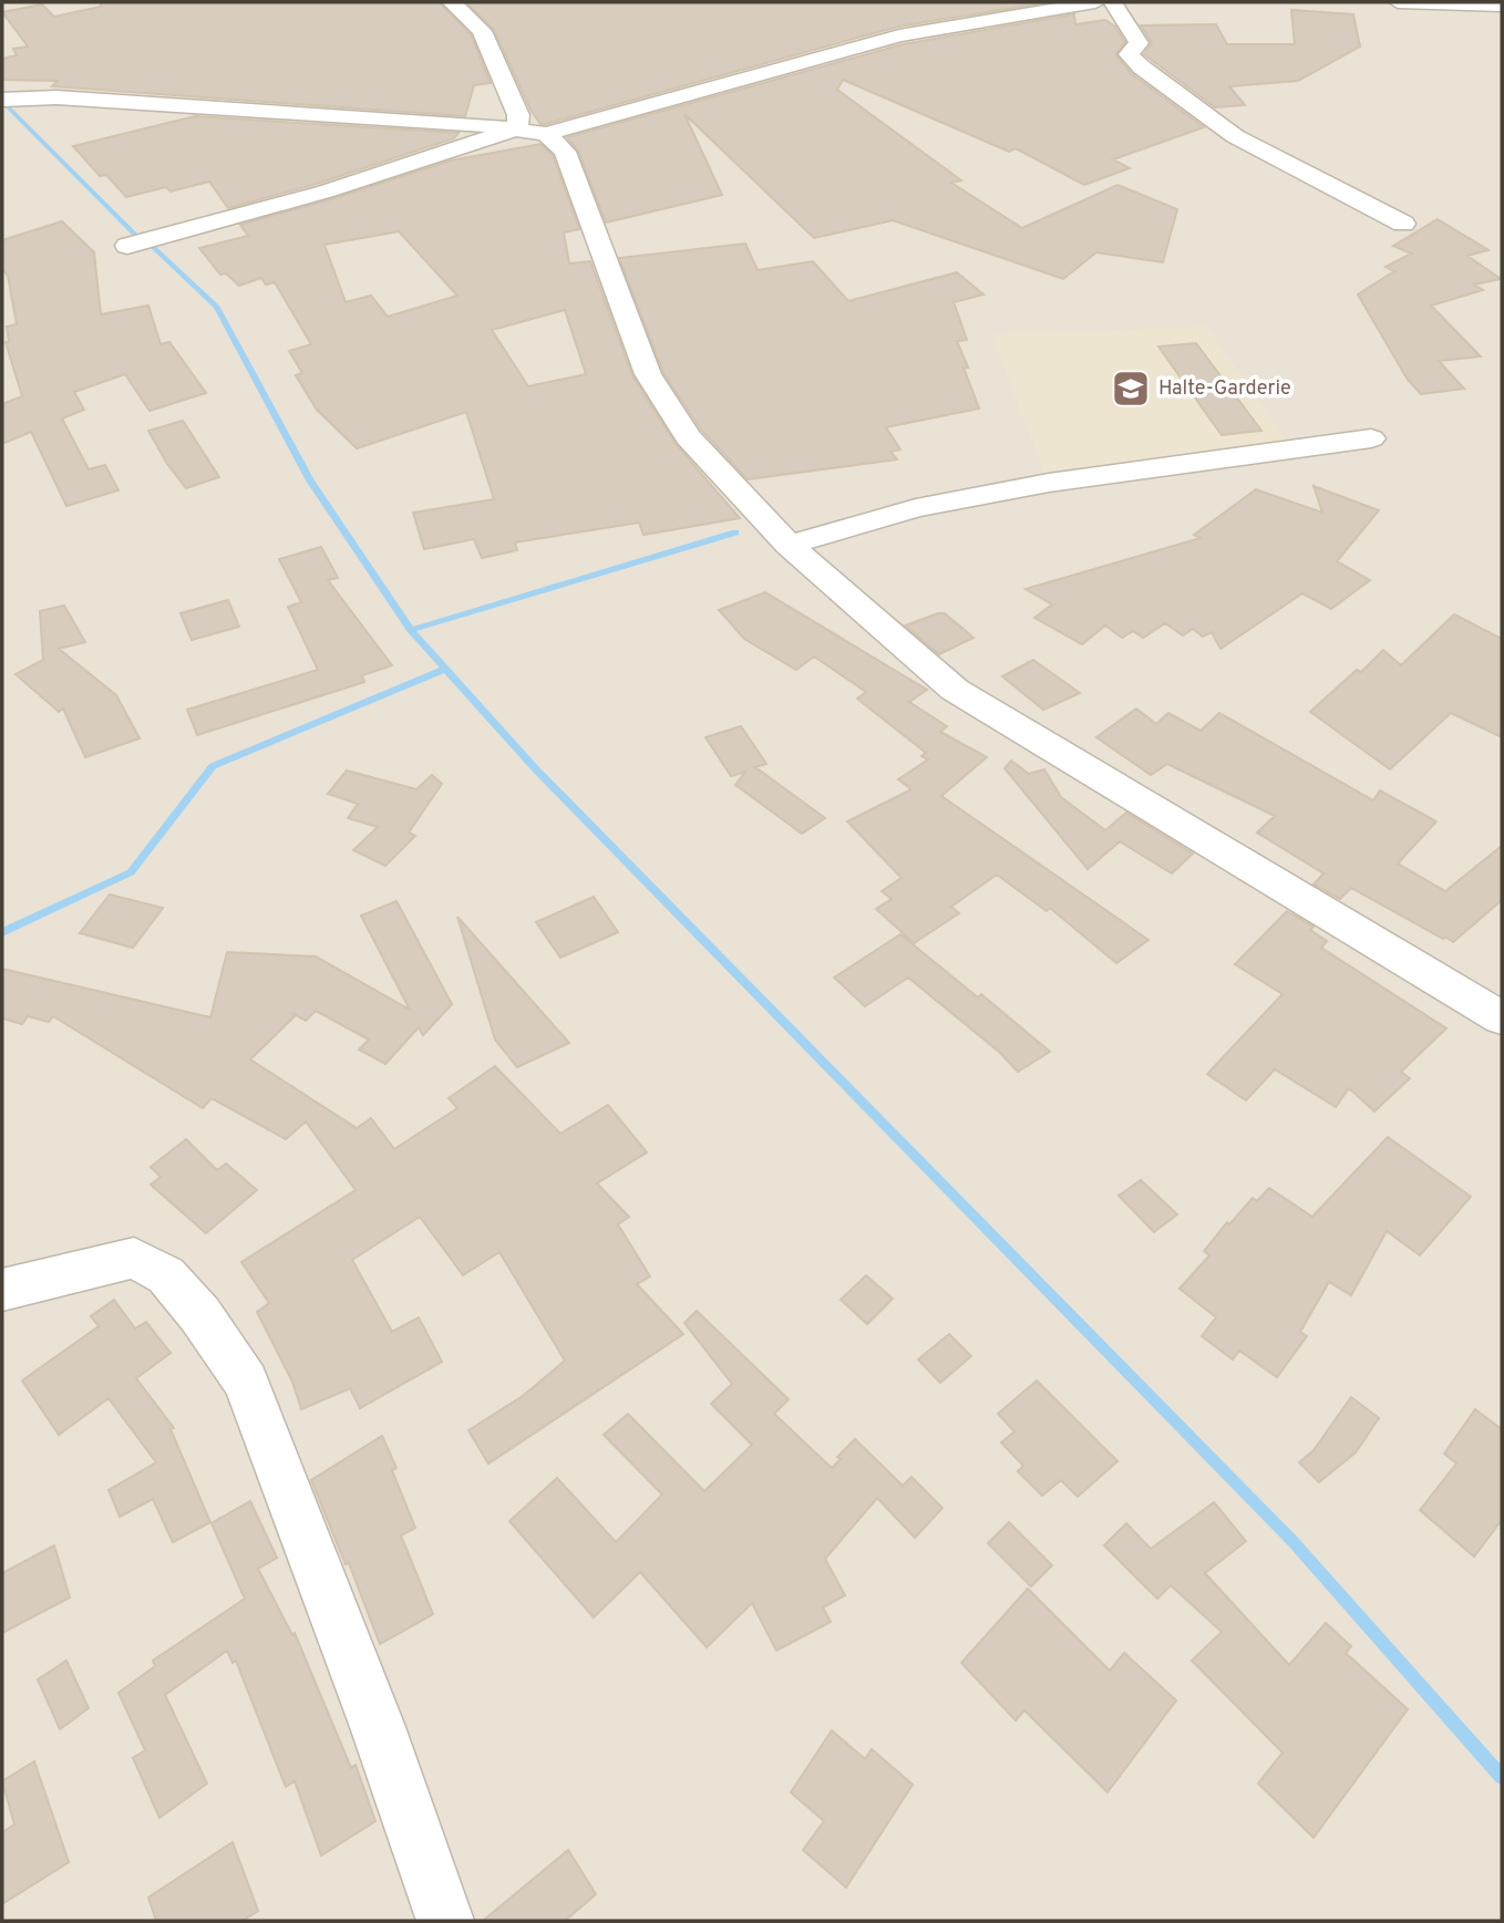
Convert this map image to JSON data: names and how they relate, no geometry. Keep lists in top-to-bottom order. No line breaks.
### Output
{"places":{"school or university":["Halte-Garderie"]}}
